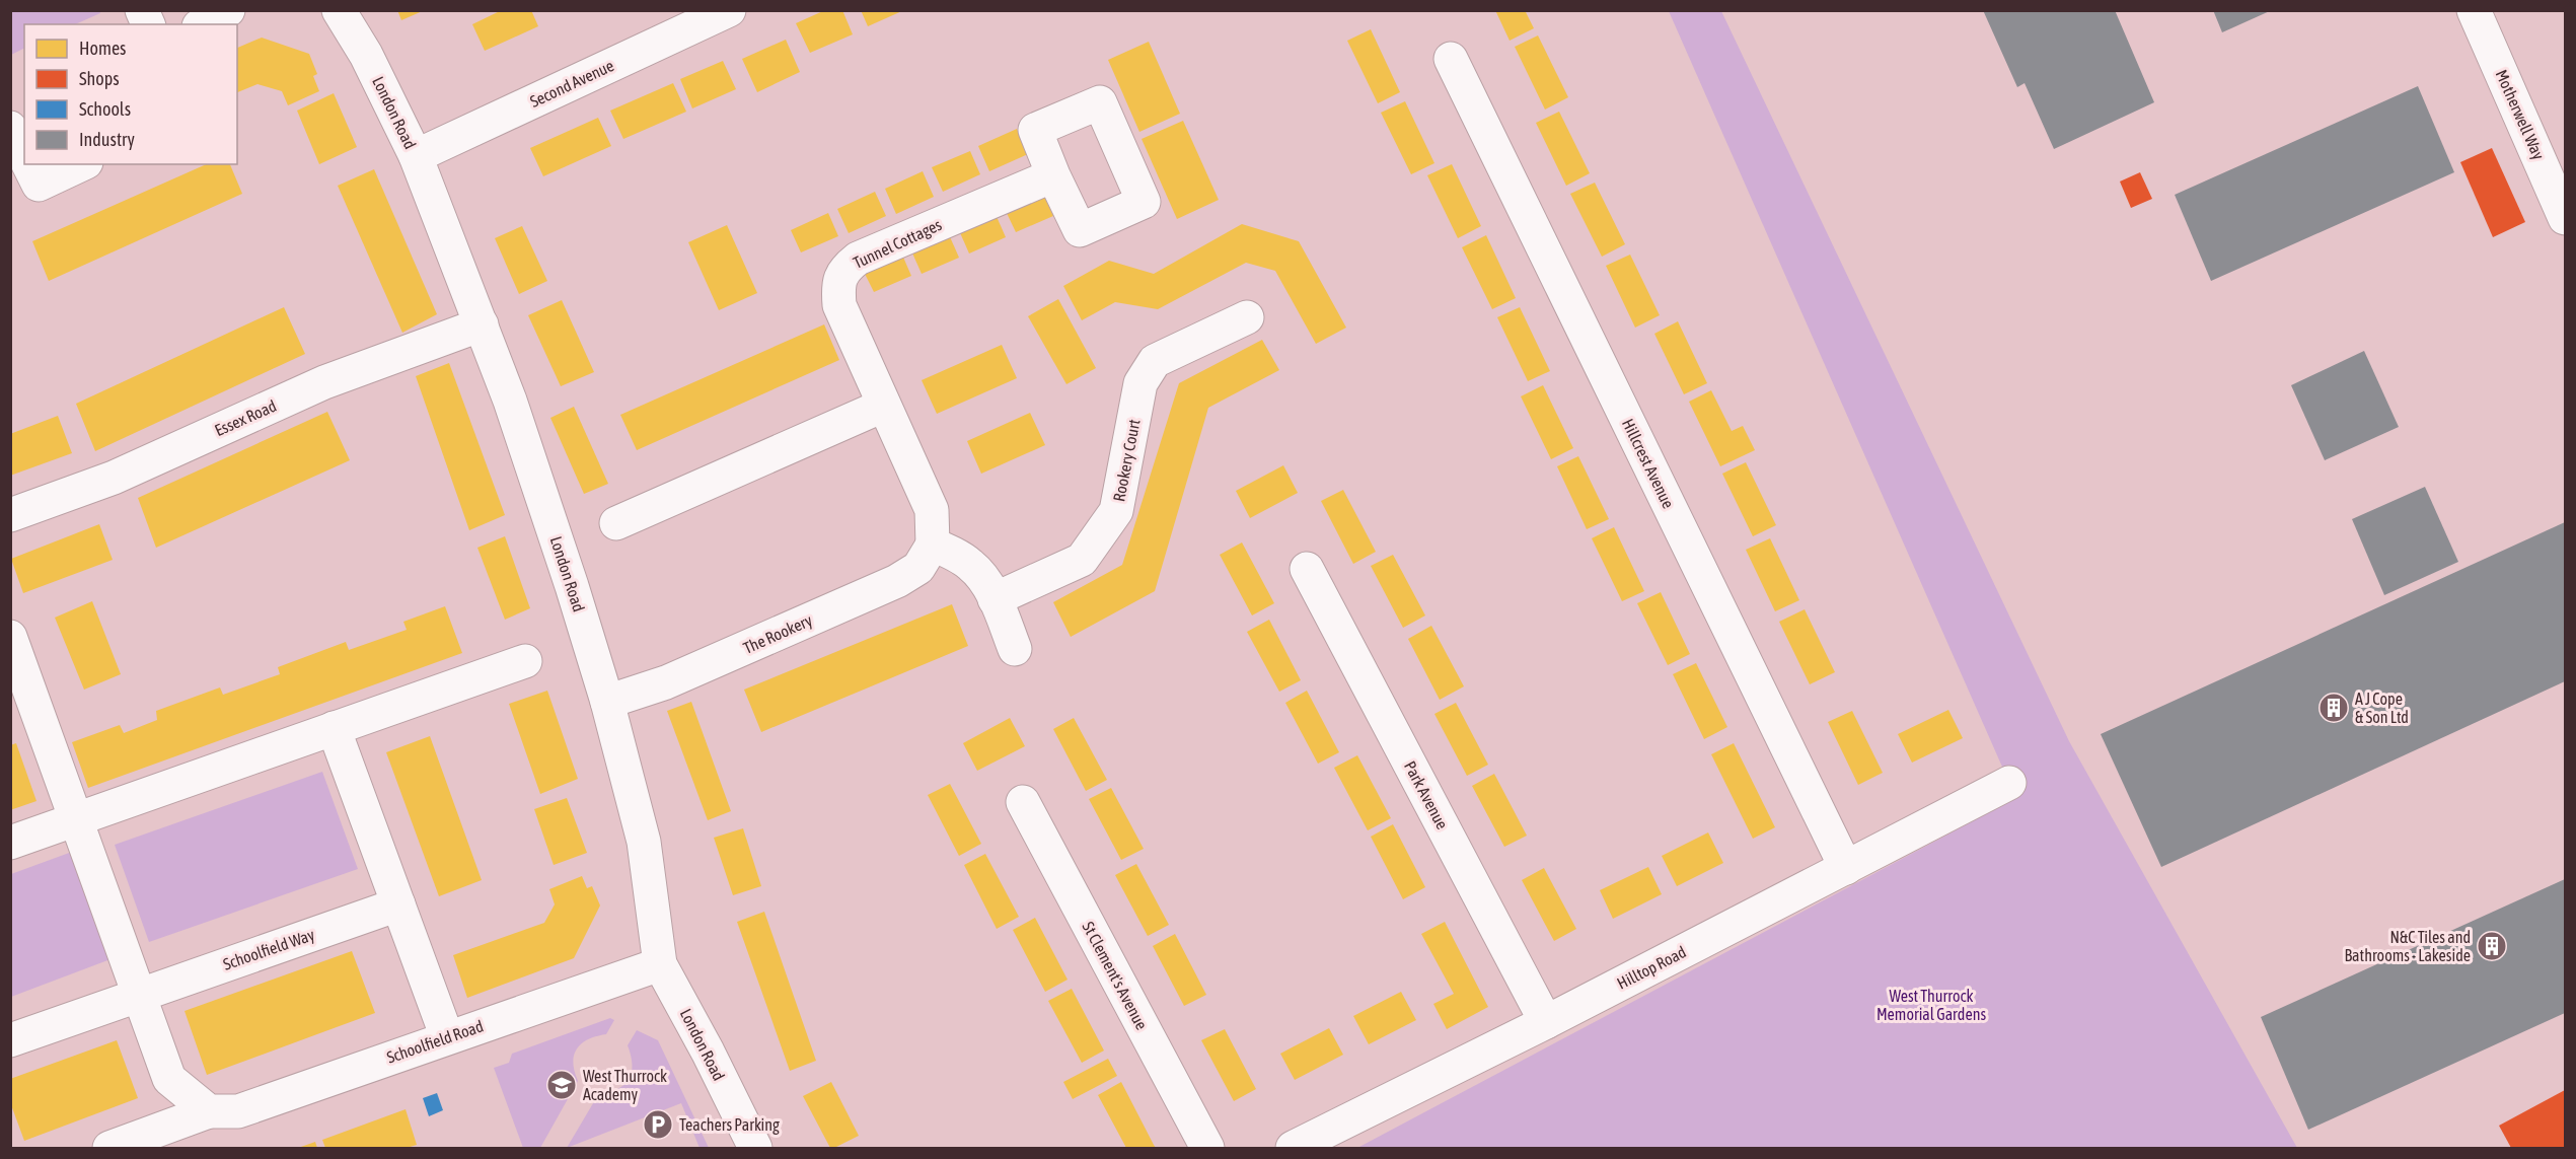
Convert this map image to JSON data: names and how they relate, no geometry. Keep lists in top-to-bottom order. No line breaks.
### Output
{"streets":{"street":["Second Avenue","London Road","Motherwell Way","Tunnel Cottages","Essex Road","Rookery Court","Hillcrest Avenue","The Rookery","Park Avenue","Schoolfield Way","Hilltop Road","St Clement's Avenue","Schoolfield Road"]},"crossings":[["Second Avenue","London Road"],["London Road","Essex Road"],["London Road","The Rookery"],["London Road","Schoolfield Road"],["Tunnel Cottages","The Rookery"],["Hillcrest Avenue","Hilltop Road"],["Park Avenue","Hilltop Road"]],"parks":["West Thurrock Memorial Gardens"],"places":{"building":["A J Cope & Son Ltd","N&C Tiles and Bathrooms - Lakeside"],"school or university":["West Thurrock Academy"],"parking":["Teachers Parking"]},"legend":["Homes","Shops","Schools","Industry"]}
